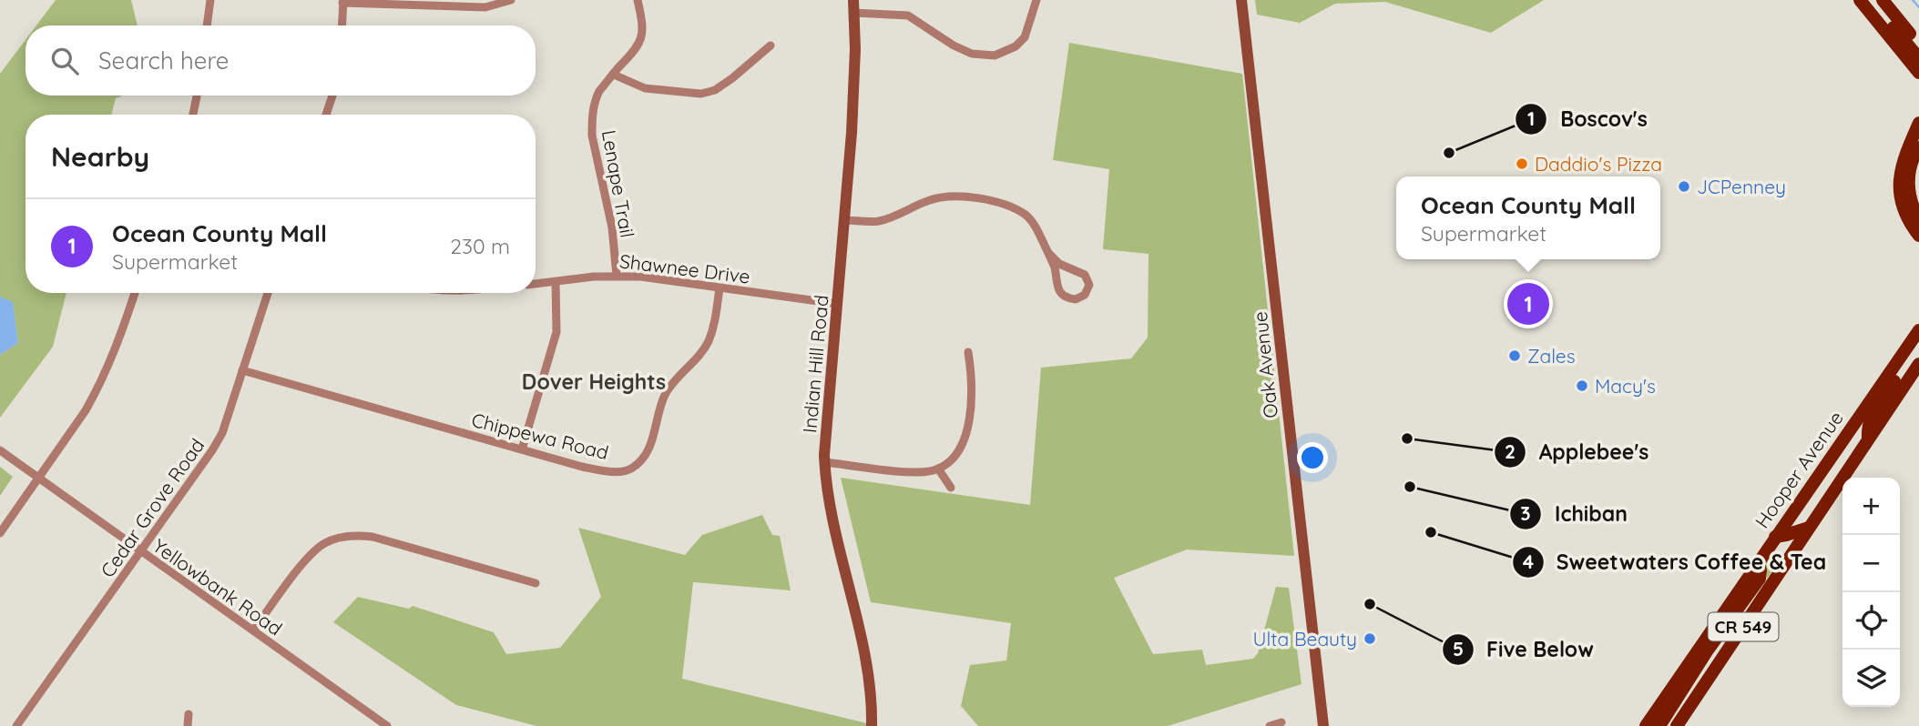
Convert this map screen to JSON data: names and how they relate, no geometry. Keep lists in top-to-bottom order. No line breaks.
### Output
{"streets":{"main road":["Hooper Avenue","CR 549"],"street":["Lenape Trail","Shawnee Drive","Indian Hill Road","Oak Avenue","Chippewa Road","Cedar Grove Road","Yellowbank Road"]},"crossings":[["Lenape Trail","Shawnee Drive"],["Shawnee Drive","Indian Hill Road"],["Shawnee Drive","Chippewa Road"],["Chippewa Road","Cedar Grove Road"],["Cedar Grove Road","Yellowbank Road"]],"districts":["Dover Heights"],"places":["Boscov's","Daddio's Pizza","JCPenney","Zales","Macy's","Applebee's","Ichiban","Sweetwaters Coffee & Tea","Five Below","Ulta Beauty"],"page":{"search":"Search here","heading":"Nearby","popup":["Ocean County Mall","Supermarket"],"list":[{"mark":"1","name":"Ocean County Mall","note":"Supermarket","value":"230 m"}],"pins":"1","map_buttons":["+","−"]}}
